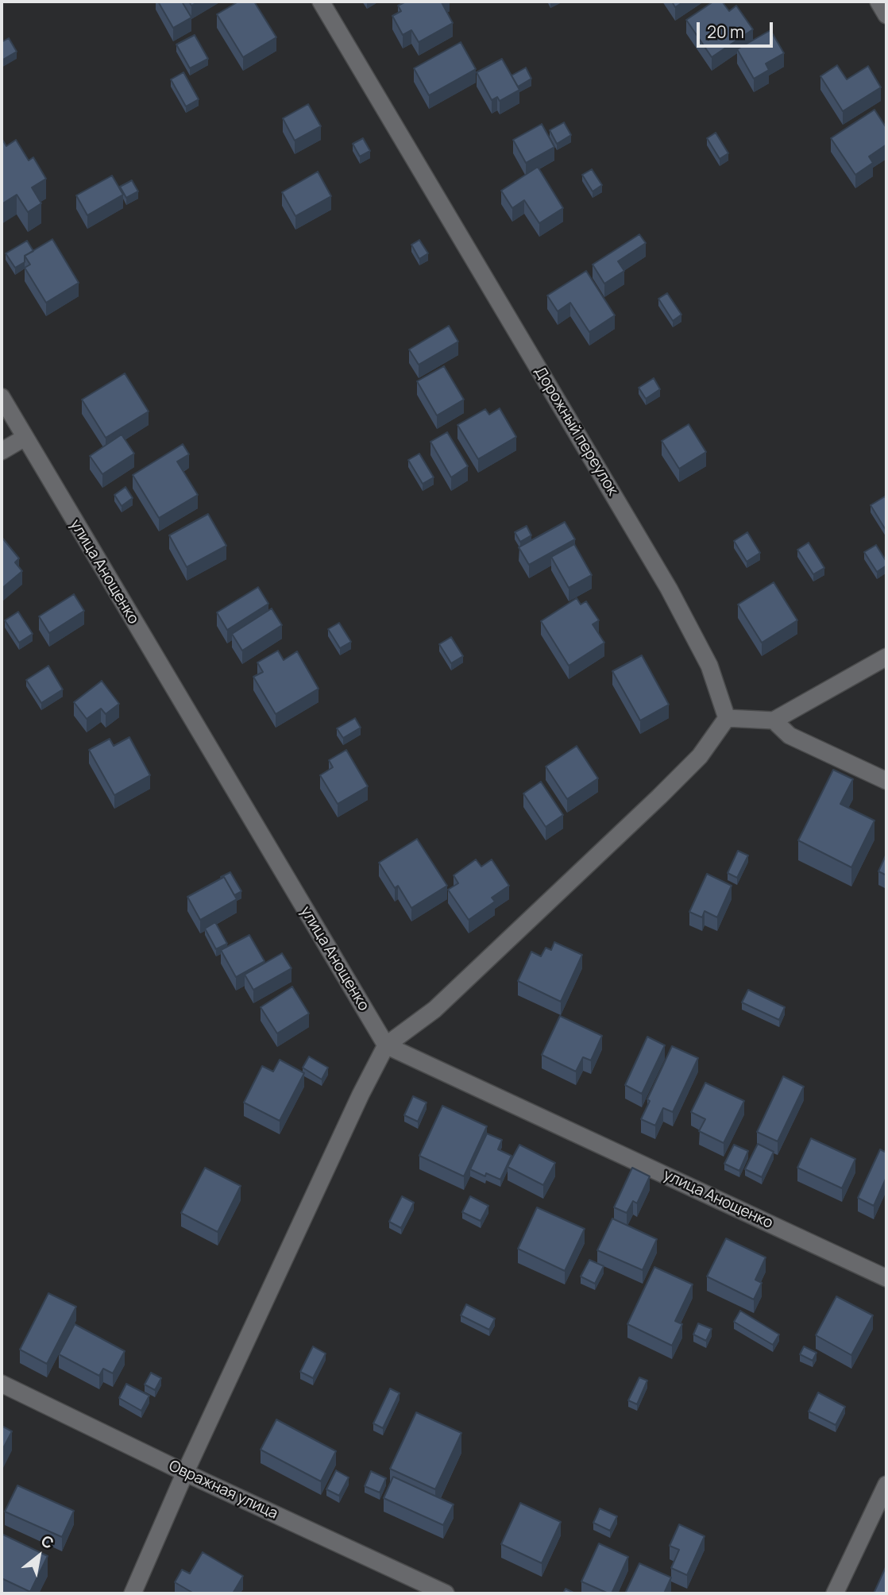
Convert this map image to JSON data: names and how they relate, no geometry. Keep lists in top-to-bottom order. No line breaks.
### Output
{"streets":{"street":["Дорожный переулок","улица Анощенко","Овражная улица"]},"scale_bar":"20 m","north":"top right"}
